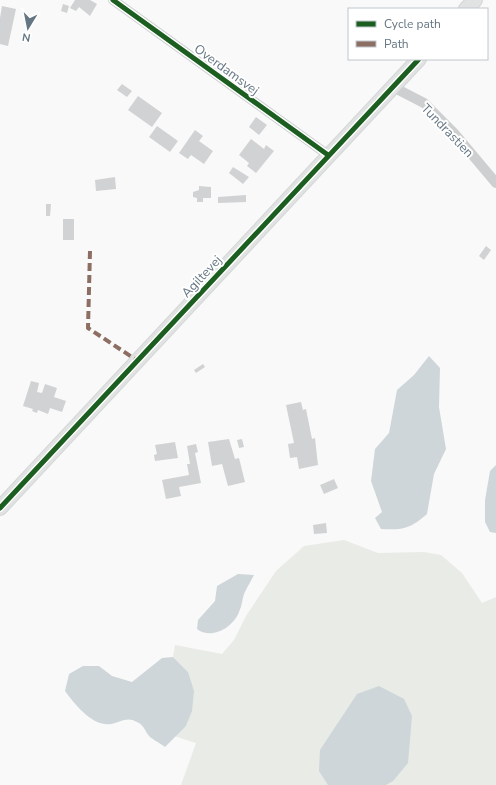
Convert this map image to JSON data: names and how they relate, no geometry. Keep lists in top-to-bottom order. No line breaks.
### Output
{"streets":{"street":["Overdamsvej","Tundrastien","Agiltevej"]},"crossings":[["Overdamsvej","Agiltevej"],["Tundrastien","Agiltevej"]],"legend":["Cycle path","Path"],"north":"bottom"}
